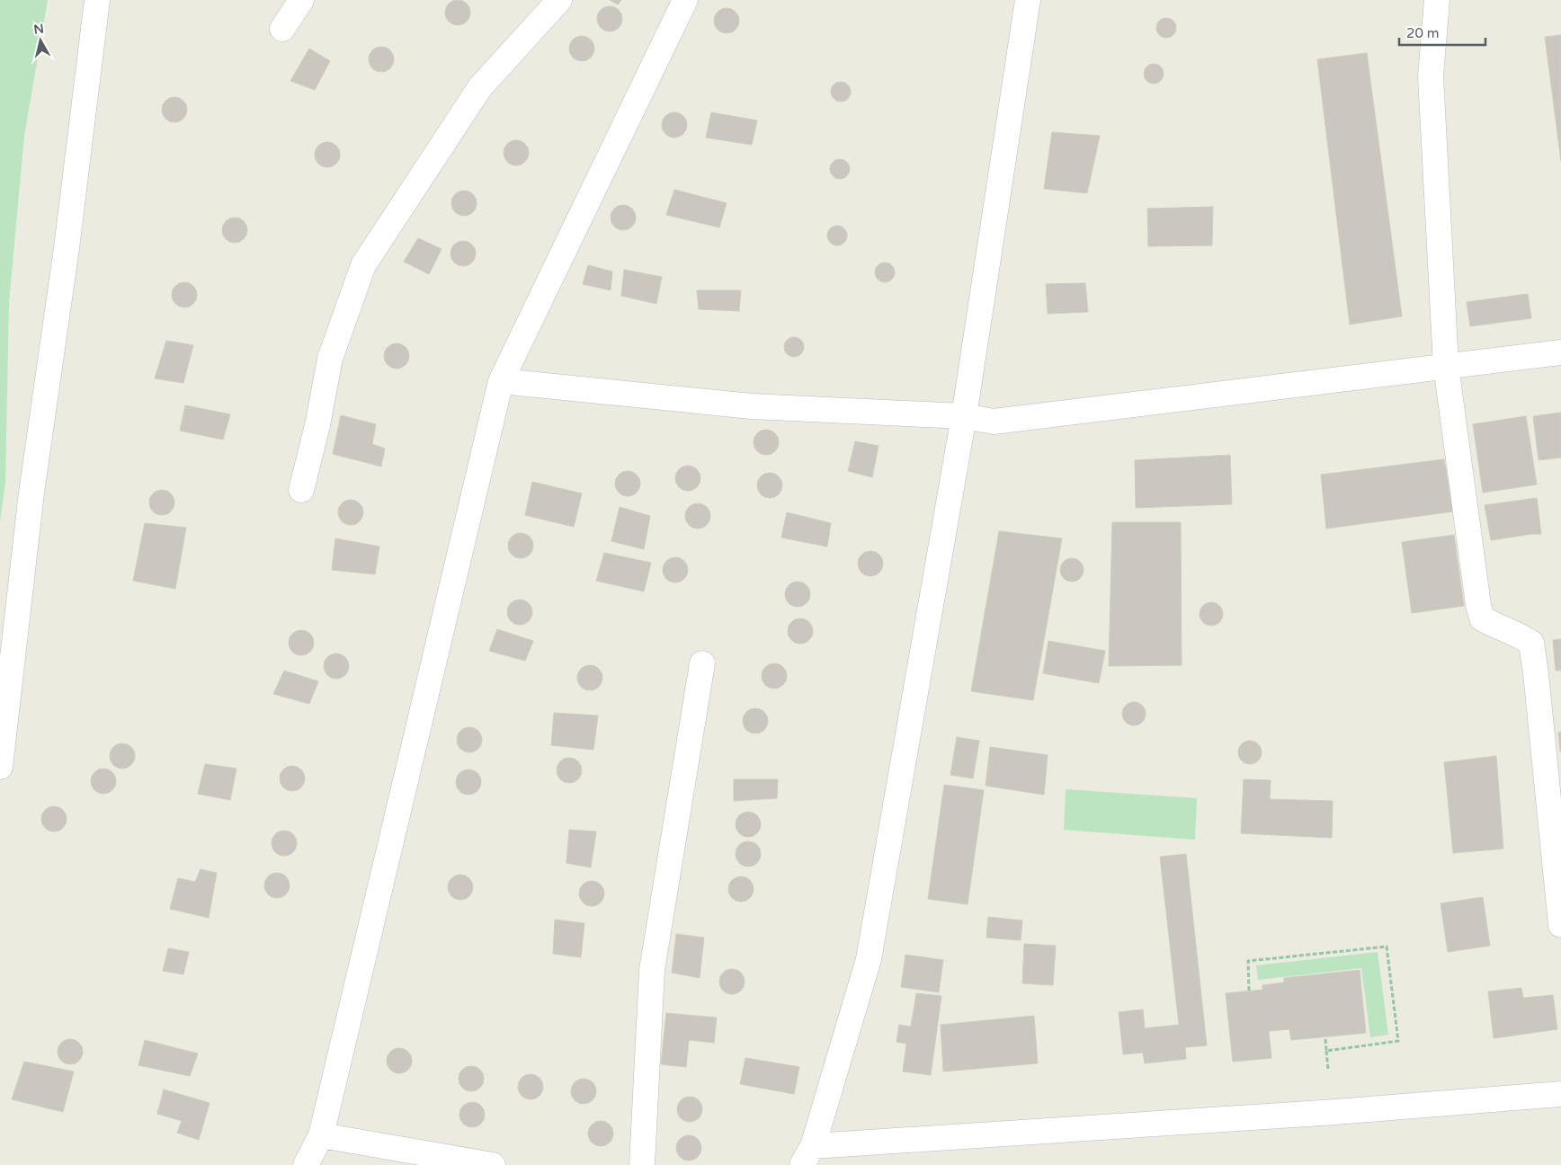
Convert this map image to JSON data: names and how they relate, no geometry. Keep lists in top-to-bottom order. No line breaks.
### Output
{"scale_bar":"20 m","north":"top"}
